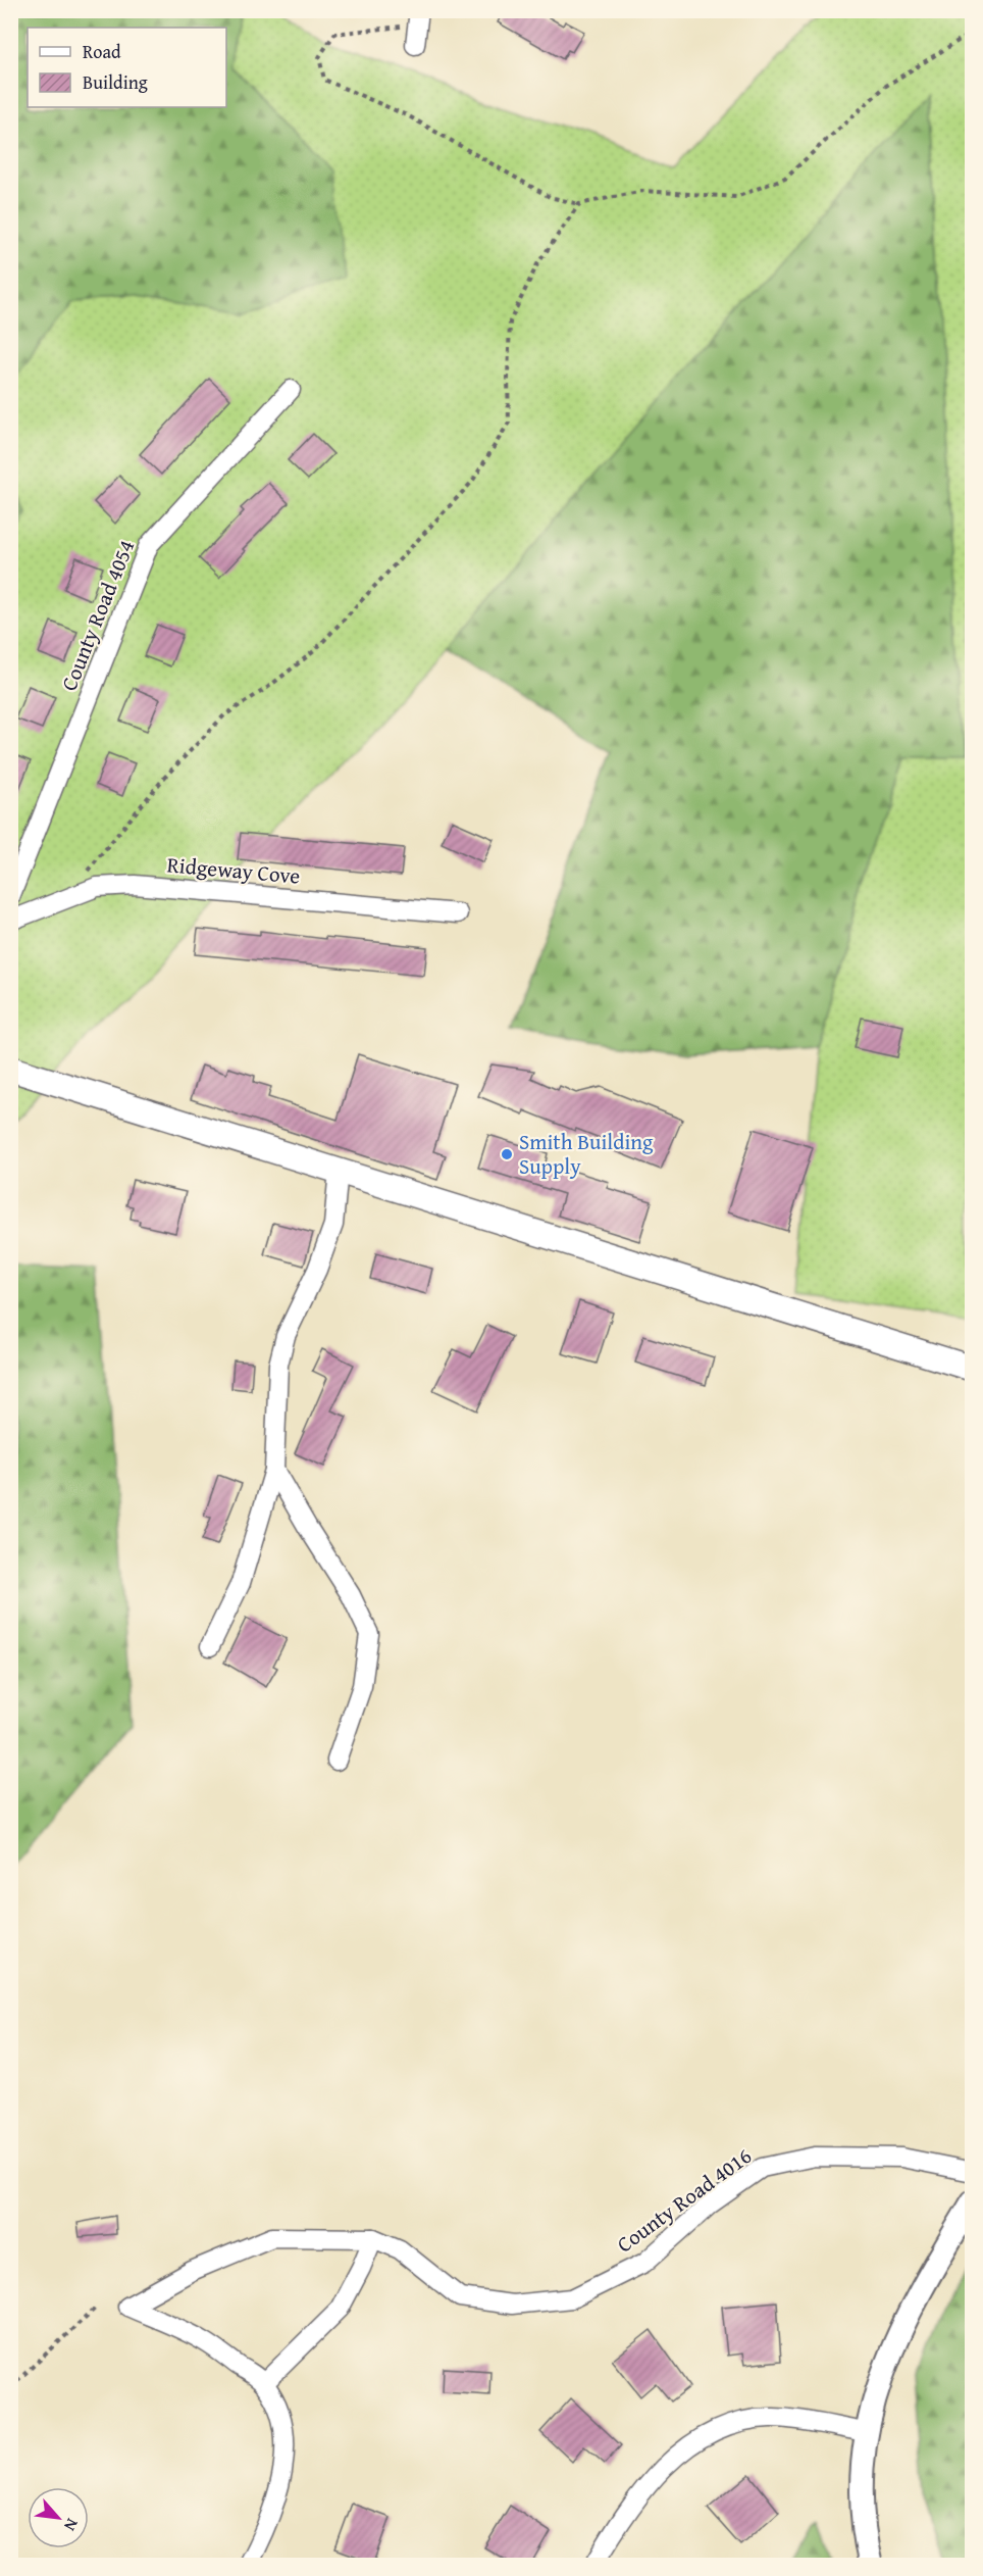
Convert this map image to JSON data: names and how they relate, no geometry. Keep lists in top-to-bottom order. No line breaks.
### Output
{"streets":{"street":["County Road 4054","Ridgeway Cove","County Road 4016"]},"places":["Smith Building Supply"],"legend":["Road","Building"],"north":"bottom right"}
